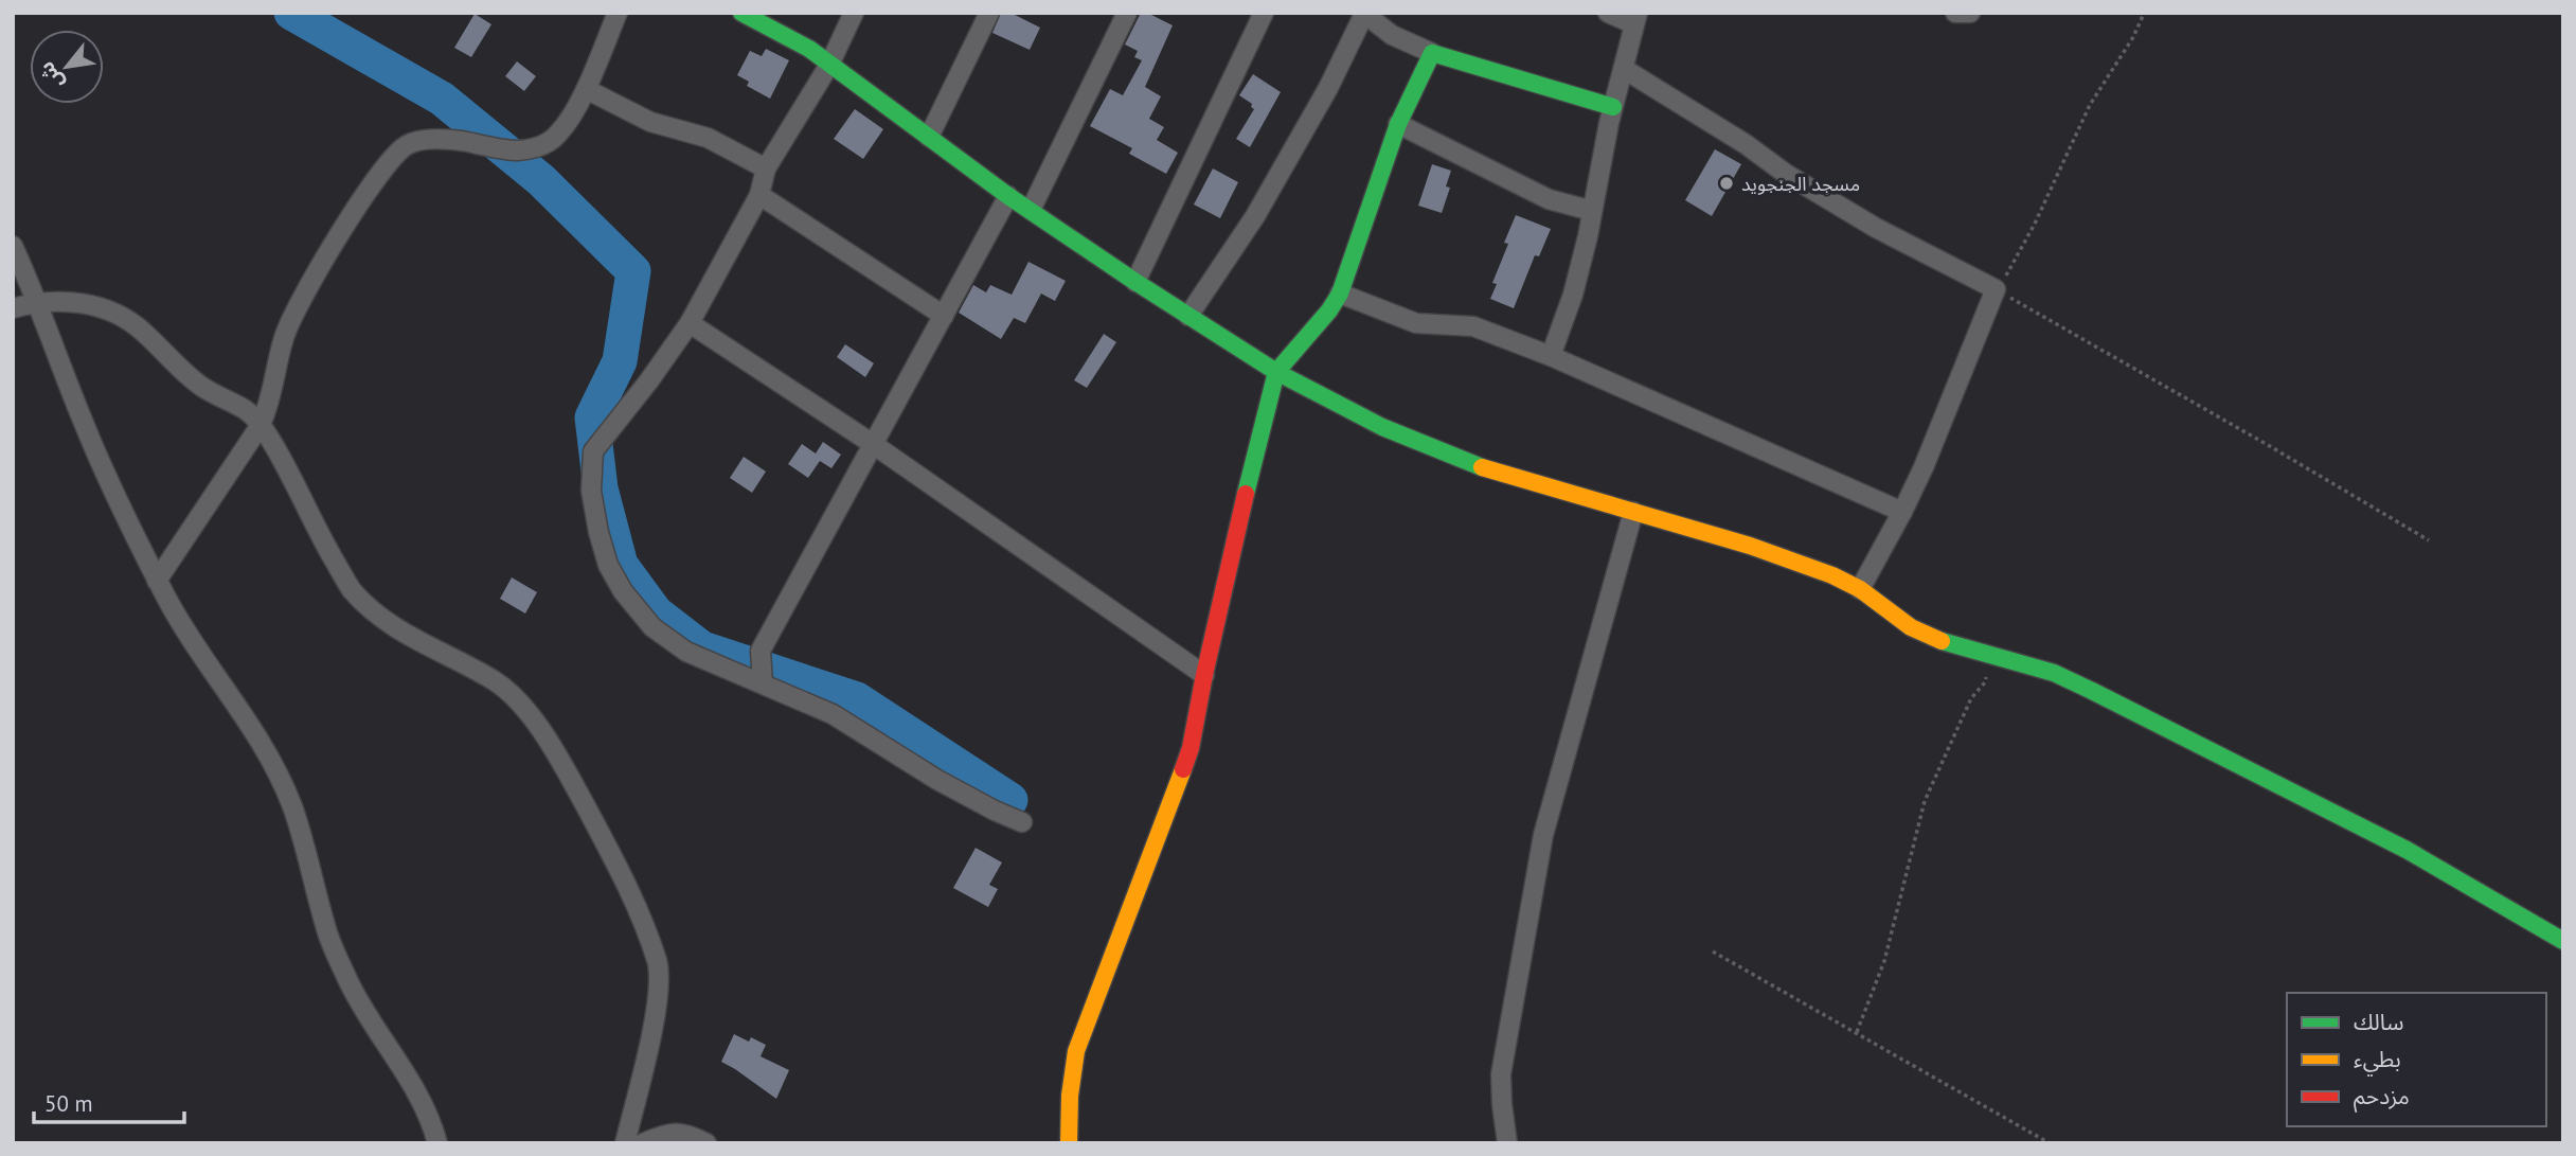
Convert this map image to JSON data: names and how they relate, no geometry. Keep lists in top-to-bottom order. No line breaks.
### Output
{"places":["مسجد الجنجويد"],"legend":["سالك","بطيء","مزدحم"],"scale_bar":"50 m","north":"bottom left"}
